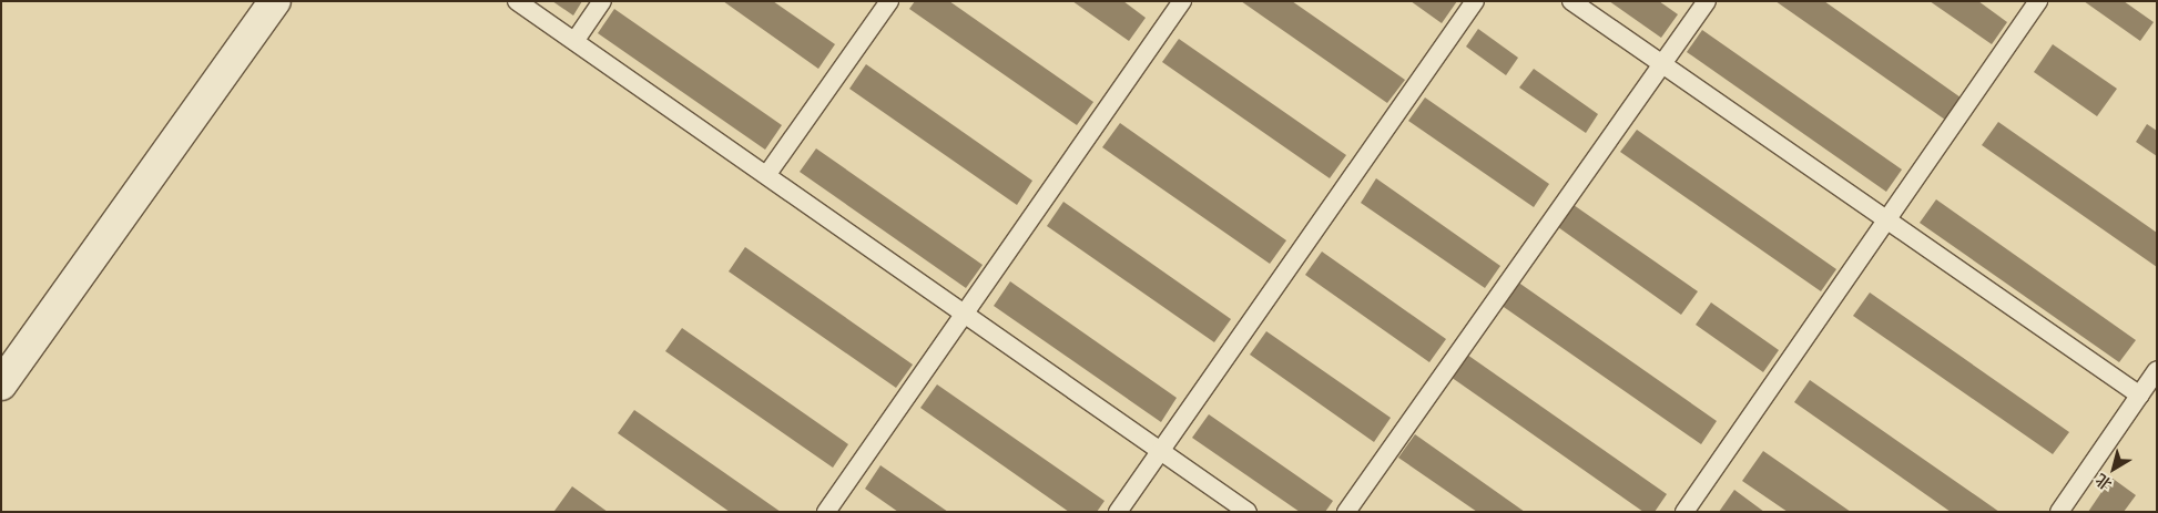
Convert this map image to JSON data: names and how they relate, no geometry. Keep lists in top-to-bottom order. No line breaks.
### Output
{"north":"bottom left"}
